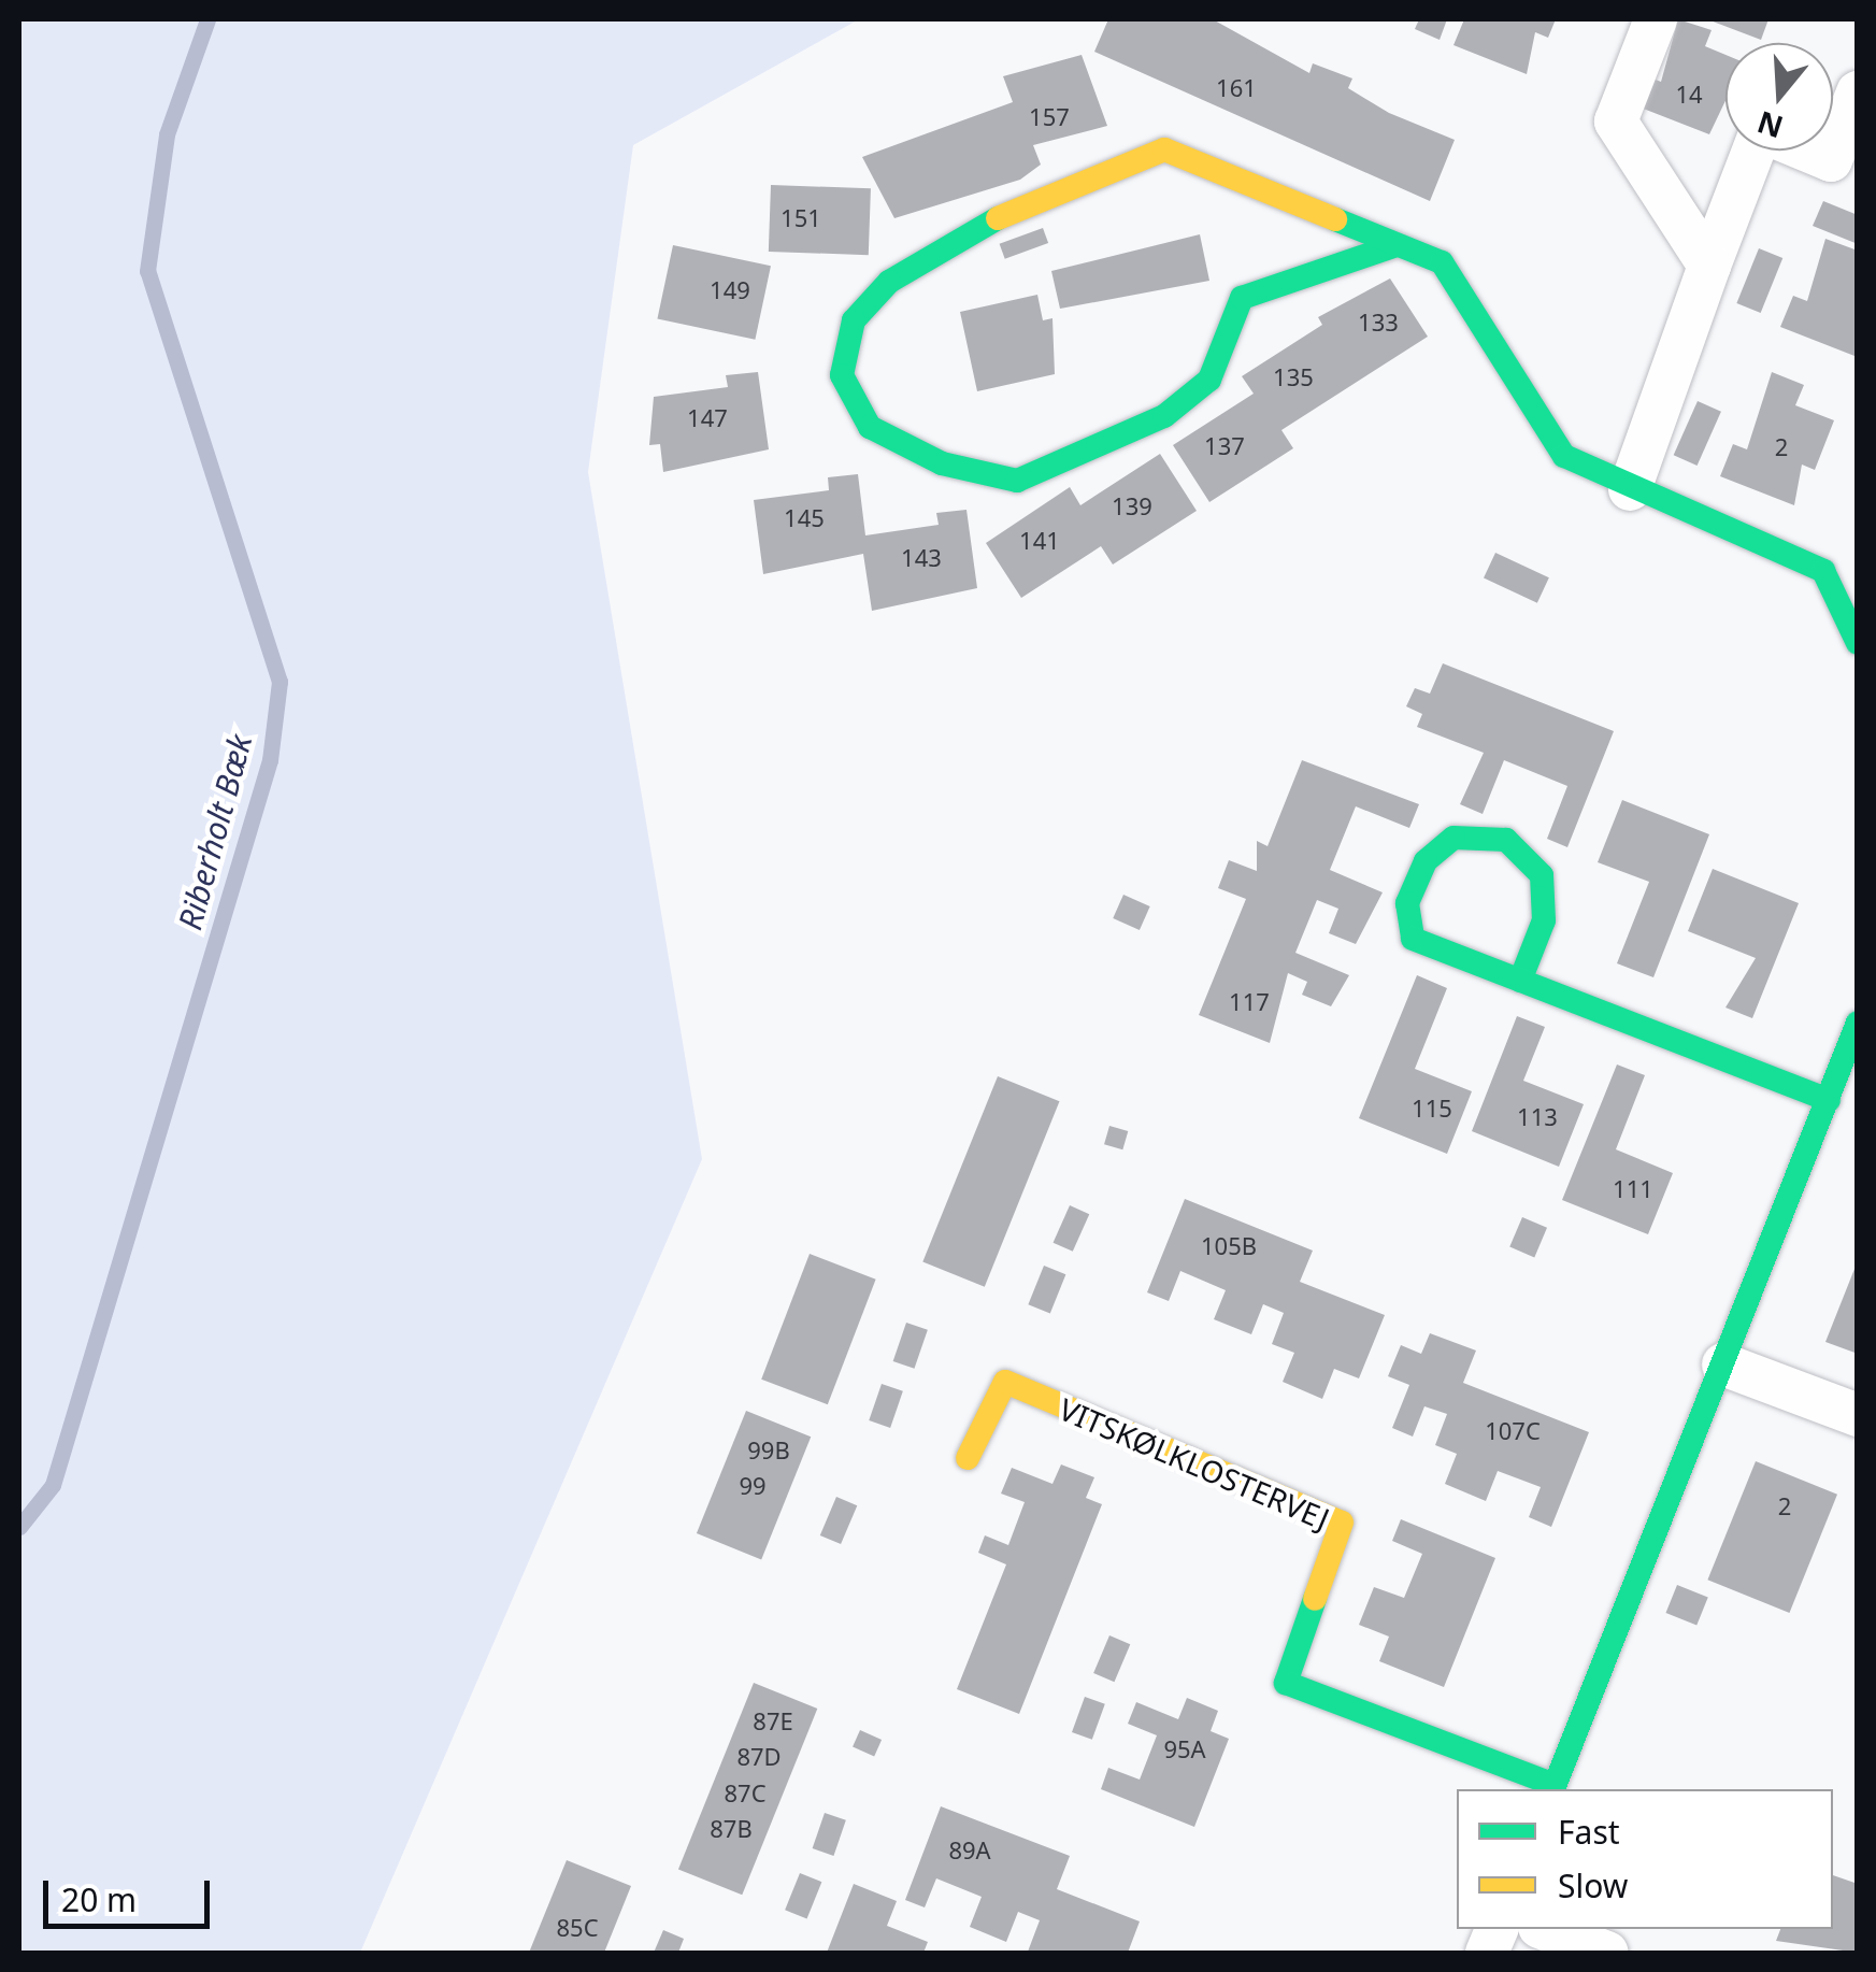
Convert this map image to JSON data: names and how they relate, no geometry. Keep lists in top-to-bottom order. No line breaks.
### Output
{"streets":{"street":["VITSKØLKLOSTERVEJ"]},"water":["Riberholt Bæk"],"house_numbers":["161","14","157","151","149","133","135","147","137","2","139","145","141","143","117","115","113","111","105B","107C","99B","99","2","87E","95A","87D","87C","87B","89A","85C"],"legend":["Fast","Slow"],"scale_bar":"20 m","north":"bottom"}
